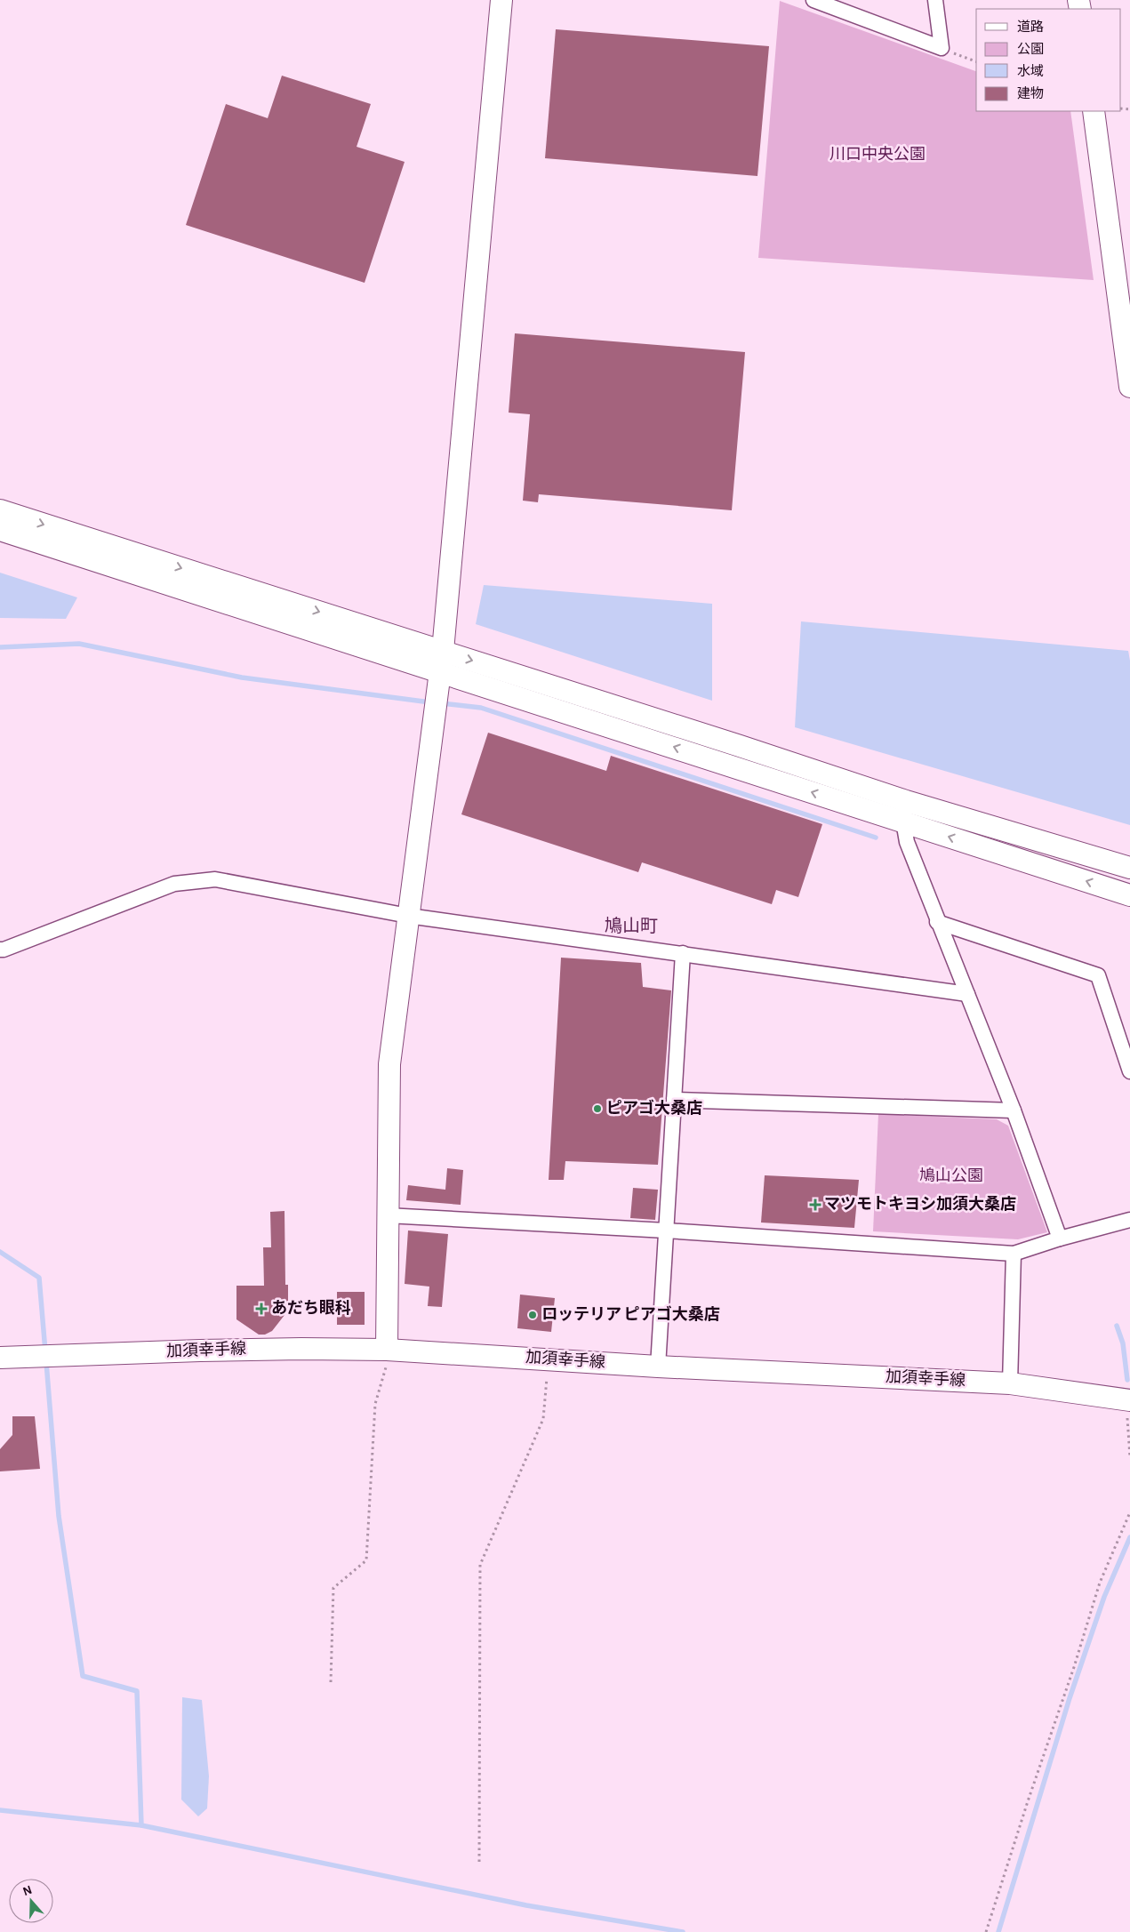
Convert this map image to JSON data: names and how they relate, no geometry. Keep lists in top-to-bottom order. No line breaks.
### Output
{"streets":{"street":["加須幸手線"]},"districts":["鳩山町"],"parks":["川口中央公園","鳩山公園"],"places":{"other":["ピアゴ大桑店","ロッテリア ピアゴ大桑店"],"health":["マツモトキヨシ加須大桑店","あだち眼科"]},"legend":["道路","公園","水域","建物"],"north":"top"}
